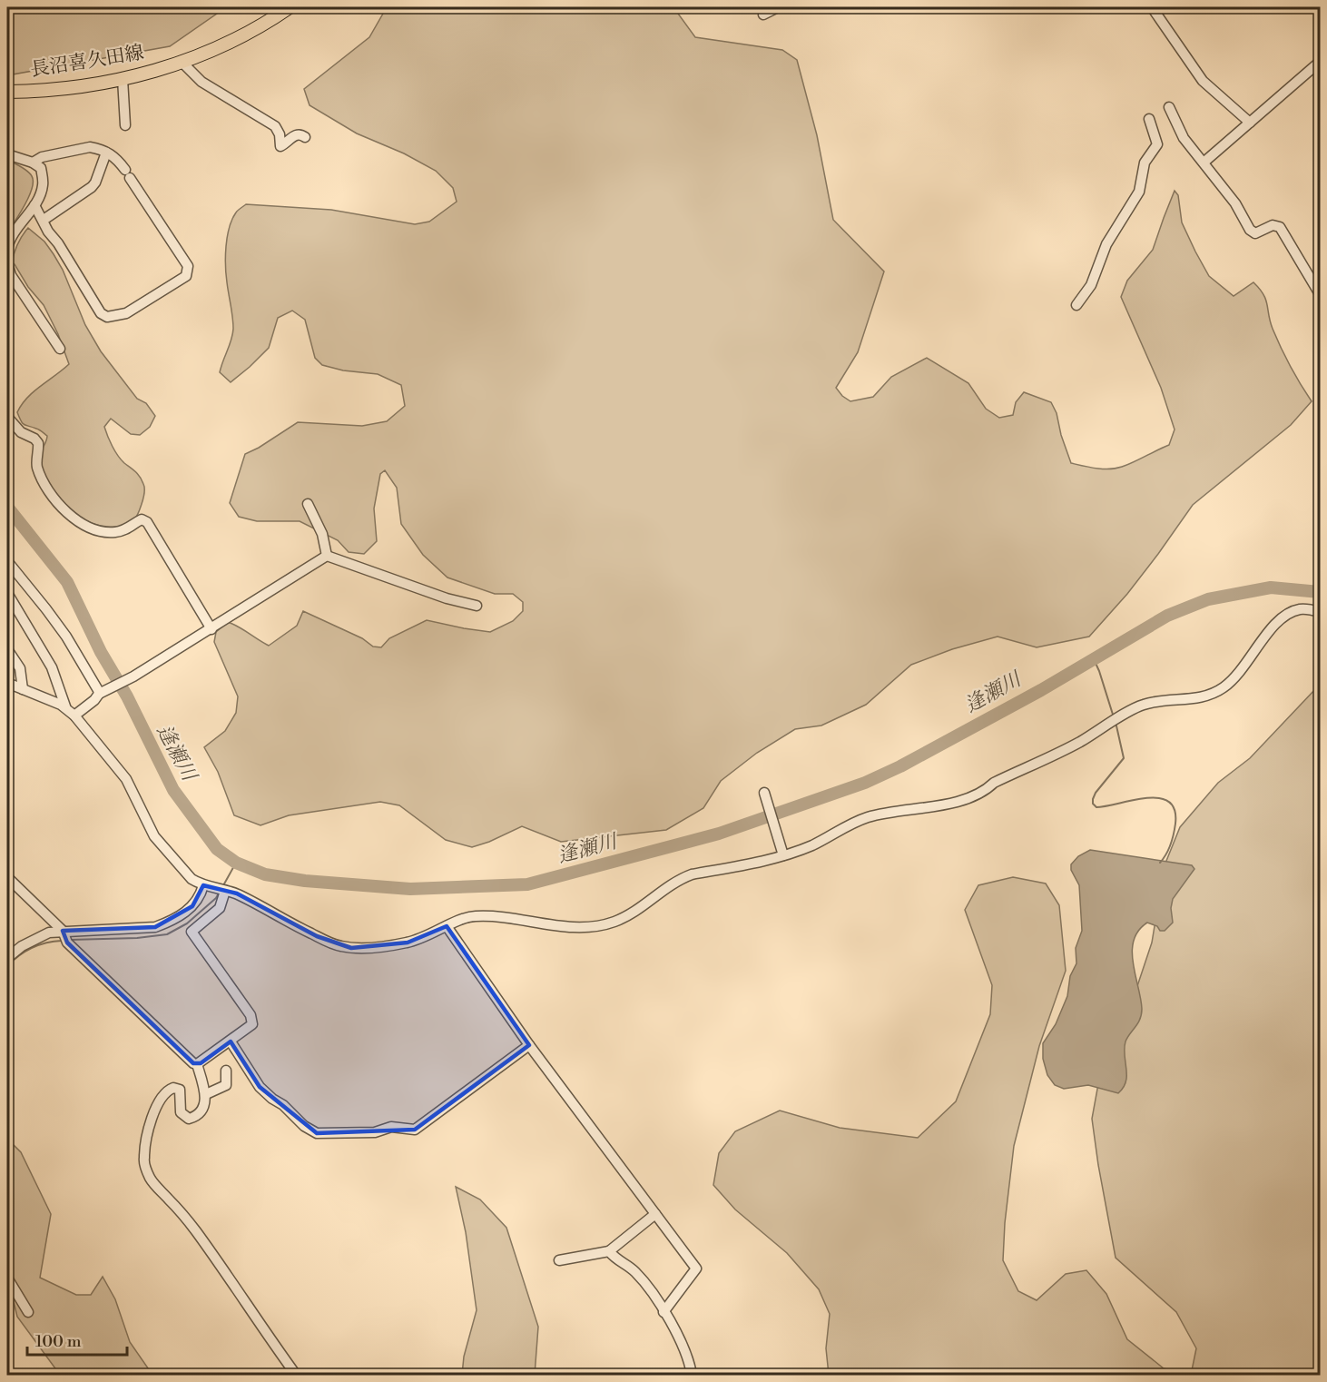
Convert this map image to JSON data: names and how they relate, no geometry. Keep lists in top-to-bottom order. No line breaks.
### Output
{"streets":{"main road":["長沼喜久田線"]},"water":["逢瀬川"],"scale_bar":"100 m"}
